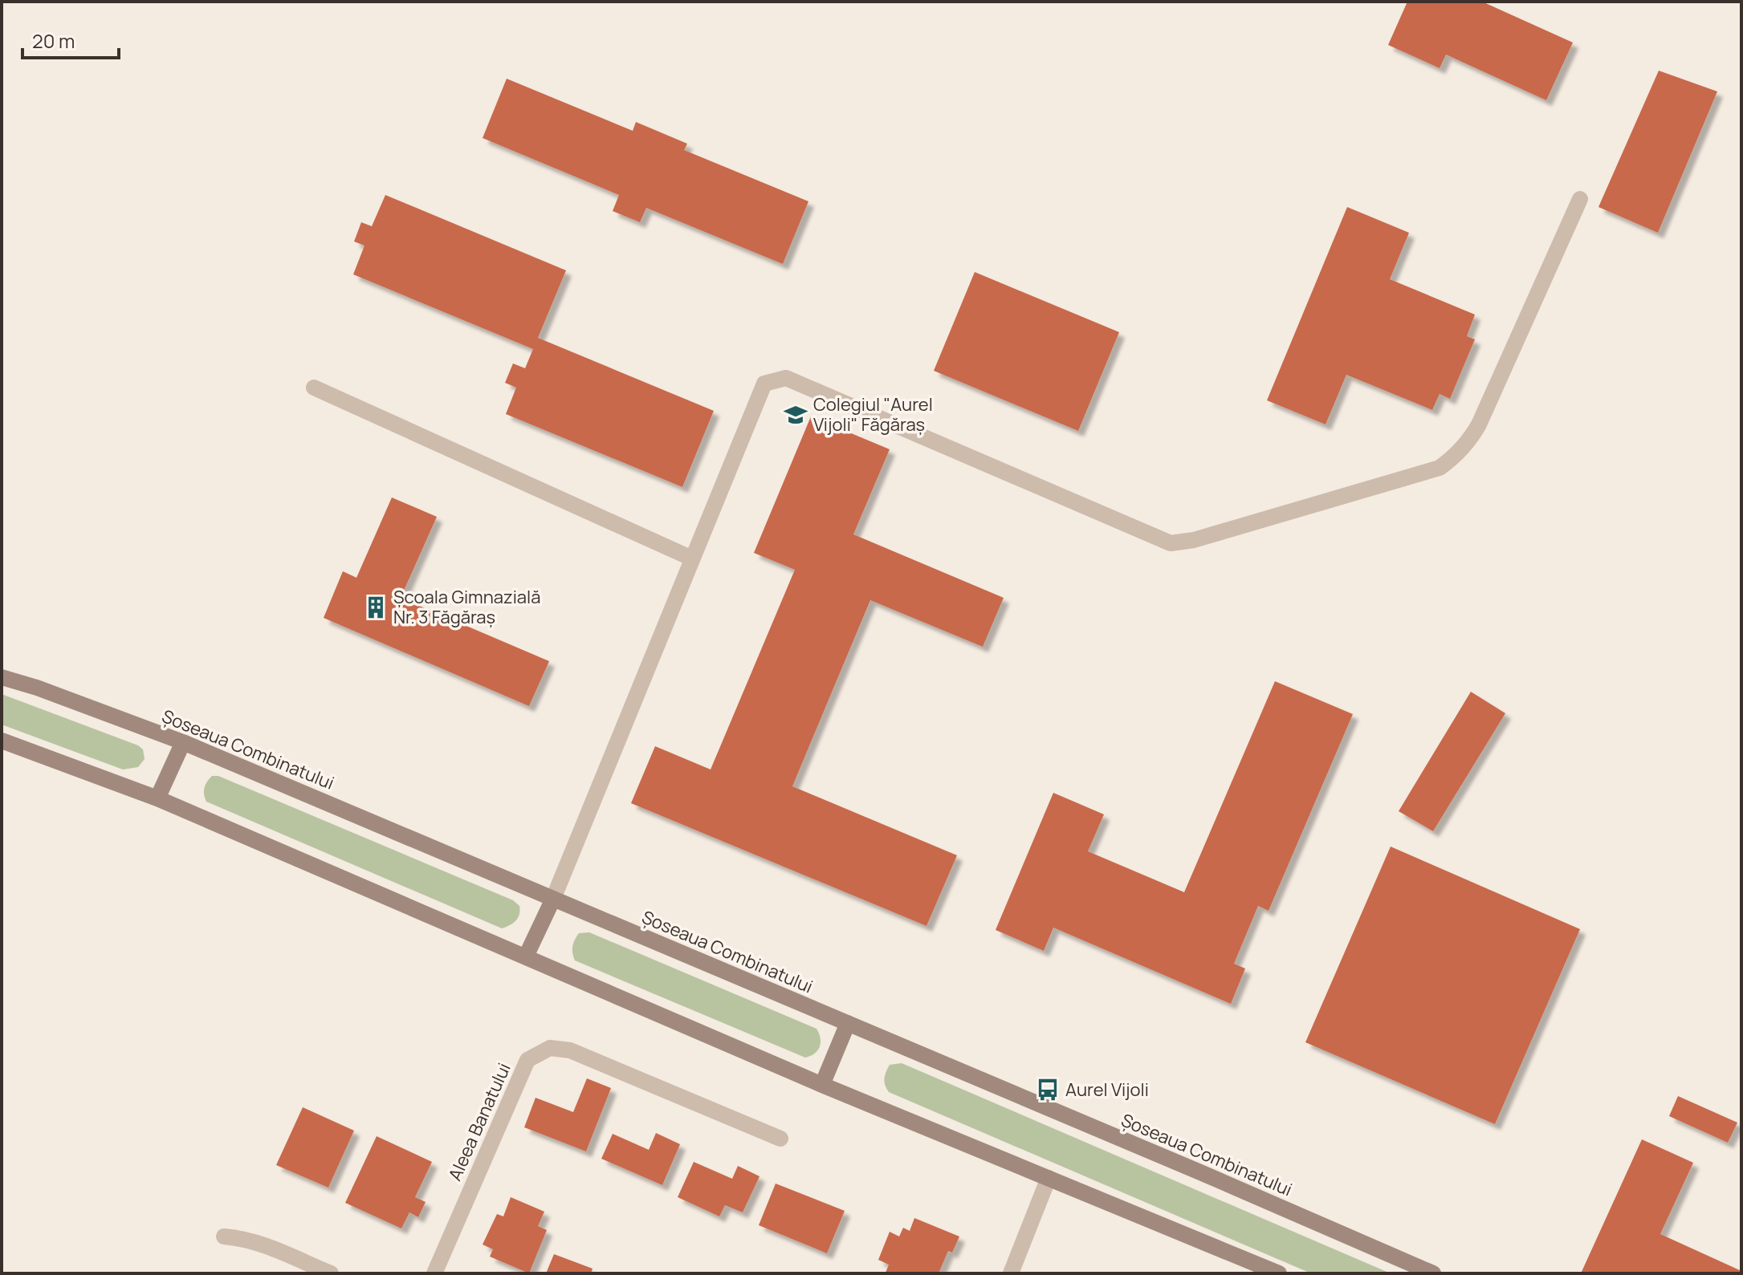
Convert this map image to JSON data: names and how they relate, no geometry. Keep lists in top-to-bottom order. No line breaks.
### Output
{"streets":{"main road":["Șoseaua Combinatului"],"street":["Aleea Banatului"]},"places":{"school or university":["Colegiul \"Aurel Vijoli\" Făgăraș"],"building":["Școala Gimnazială Nr. 3 Făgăraș"],"bus stop":["Aurel Vijoli"]},"scale_bar":"20 m"}
